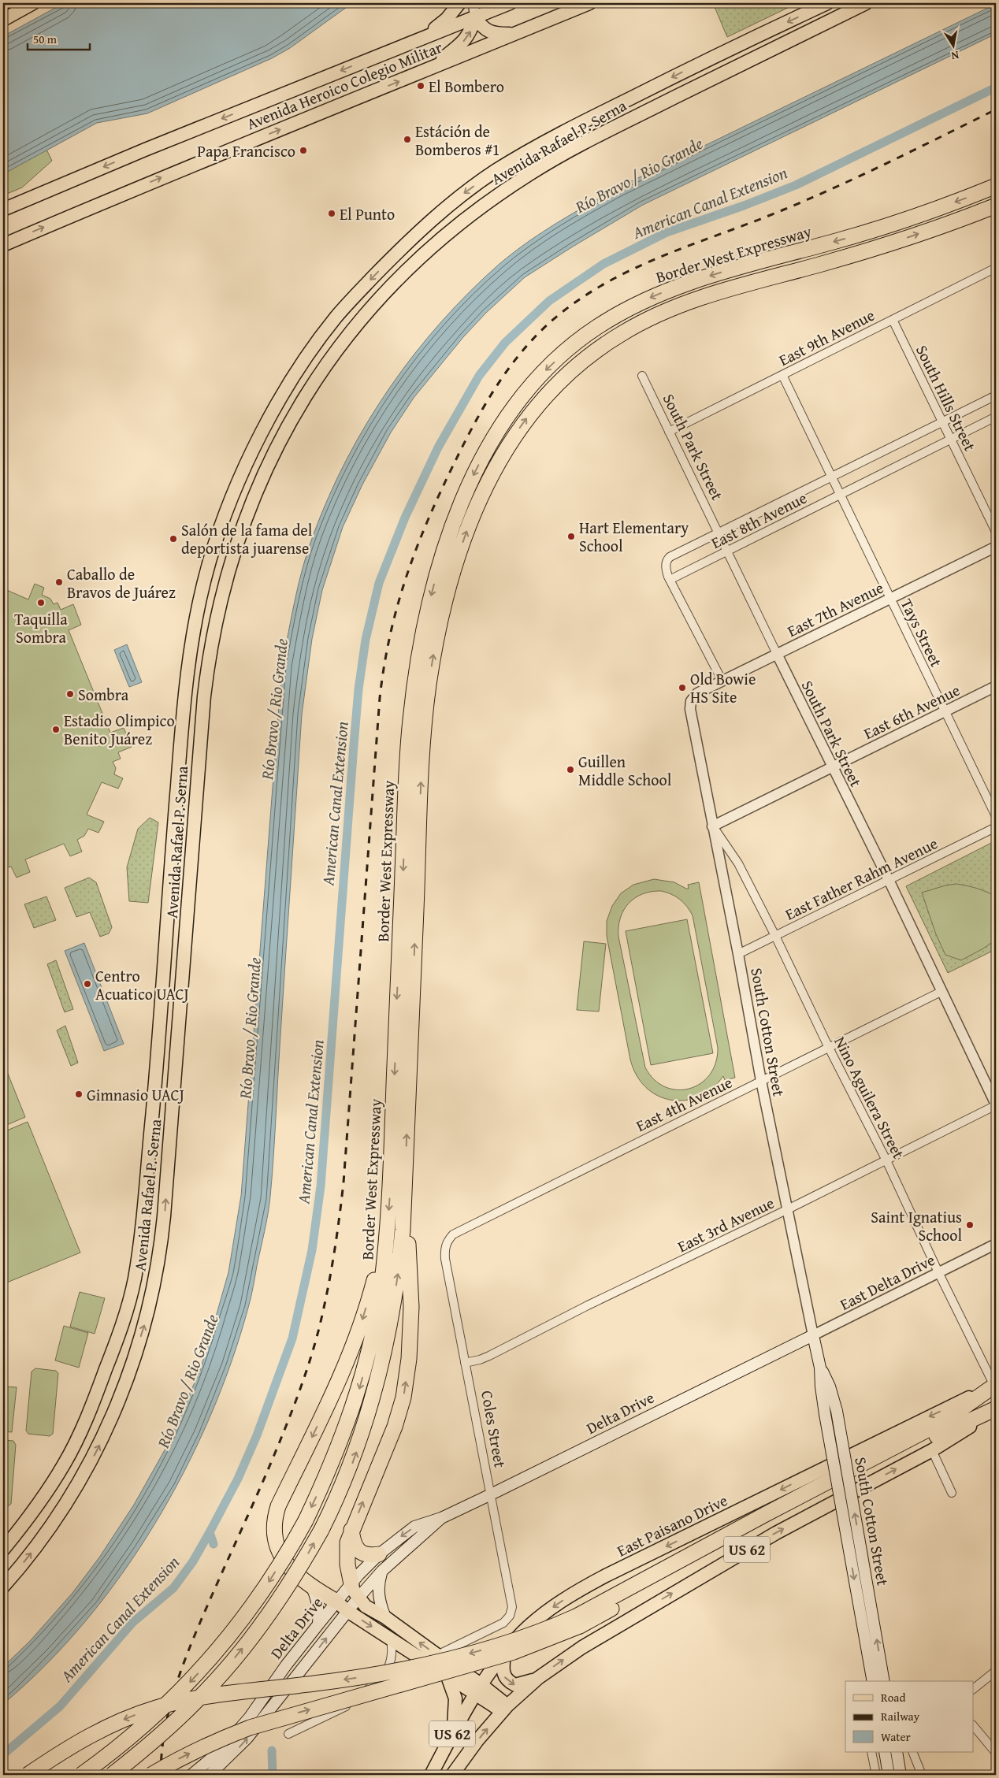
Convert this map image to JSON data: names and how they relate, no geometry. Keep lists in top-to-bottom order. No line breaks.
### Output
{"streets":{"highway":["Border West Expressway"],"main road":["Avenida Heroico Colegio Militar","Avenida Rafael P. Serna","South Cotton Street","Delta Drive","East Paisano Drive","US 62"],"street":["East 9th Avenue","South Hills Street","South Park Street","East 8th Avenue","East 7th Avenue","Tays Street","East 6th Avenue","East Father Rahm Avenue","Nino Aguilera Street","East 4th Avenue","East 3rd Avenue","East Delta Drive","Coles Street"]},"crossings":[["East 9th Avenue","South Hills Street"],["East 9th Avenue","South Park Street"],["East 9th Avenue","Tays Street"],["South Hills Street","East 8th Avenue"],["South Park Street","East 8th Avenue"],["South Park Street","East 7th Avenue"],["South Park Street","East 6th Avenue"],["South Park Street","East Father Rahm Avenue"],["South Park Street","East 4th Avenue"],["South Park Street","East 3rd Avenue"],["East 8th Avenue","Tays Street"],["East 7th Avenue","Tays Street"],["East 7th Avenue","South Cotton Street"],["Tays Street","East 6th Avenue"],["East 6th Avenue","South Cotton Street"],["East 6th Avenue","Nino Aguilera Street"],["East Father Rahm Avenue","South Cotton Street"],["East Father Rahm Avenue","Nino Aguilera Street"],["South Cotton Street","Nino Aguilera Street"],["South Cotton Street","East 4th Avenue"],["South Cotton Street","East 3rd Avenue"],["South Cotton Street","East Delta Drive"],["South Cotton Street","Delta Drive"],["Nino Aguilera Street","East 4th Avenue"],["Nino Aguilera Street","East 3rd Avenue"],["Nino Aguilera Street","East Delta Drive"],["Nino Aguilera Street","East Paisano Drive"],["East 4th Avenue","Coles Street"],["East 3rd Avenue","Coles Street"],["East Delta Drive","Delta Drive"],["Delta Drive","Coles Street"]],"water":["Río Bravo / Rio Grande","American Canal Extension"],"places":["El Bombero","Estáción de Bomberos #1","Papa Francisco","El Punto","Hart Elementary School","Salón de la fama del deportista juarense","Caballo de Bravos de Juárez","Taquilla Sombra","Old Bowie HS Site","Sombra","Estadio Olimpico Benito Juárez","Guillen Middle School","Centro Acuatico UACJ","Gimnasio UACJ","Saint Ignatius School"],"legend":["Road","Railway","Water"],"scale_bar":"50 m","north":"bottom"}
